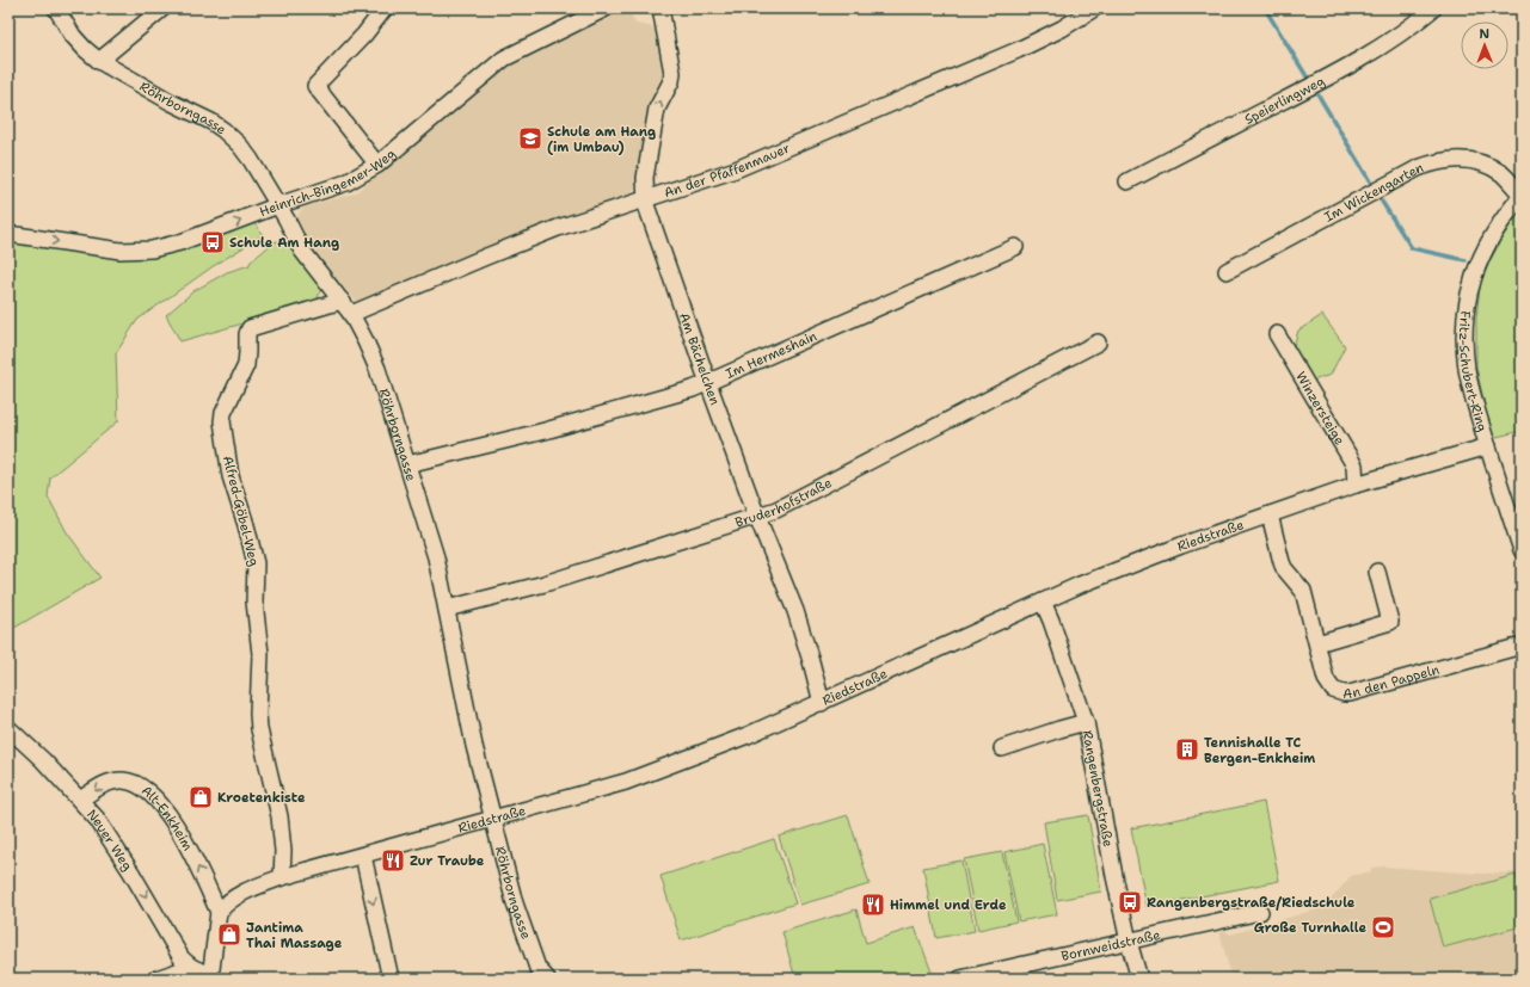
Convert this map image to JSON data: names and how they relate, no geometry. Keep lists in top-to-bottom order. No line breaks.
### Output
{"streets":{"street":["Speierlingweg","Röhrborngasse","An der Pfaffenmauer","Heinrich-Bingemer-Weg","Im Wickengarten","Im Hermeshain","Am Bächelchen","Fritz-Schubert-Ring","Winzersteige","Bruderhofstraße","Alfred-Göbel-Weg","Riedstraße","An den Pappeln","Rangenbergstraße","Alt-Enkheim","Neuer Weg","Bornweidstraße"]},"crossings":[["Röhrborngasse","An der Pfaffenmauer"],["Röhrborngasse","Heinrich-Bingemer-Weg"],["Röhrborngasse","Im Hermeshain"],["Röhrborngasse","Bruderhofstraße"],["Röhrborngasse","Alfred-Göbel-Weg"],["Röhrborngasse","Riedstraße"],["An der Pfaffenmauer","Am Bächelchen"],["Im Wickengarten","Fritz-Schubert-Ring"],["Im Hermeshain","Am Bächelchen"],["Am Bächelchen","Bruderhofstraße"],["Am Bächelchen","Riedstraße"],["Fritz-Schubert-Ring","Riedstraße"],["Winzersteige","Riedstraße"],["Alfred-Göbel-Weg","Riedstraße"],["Riedstraße","An den Pappeln"],["Riedstraße","Rangenbergstraße"],["Riedstraße","Alt-Enkheim"],["Rangenbergstraße","Bornweidstraße"],["Alt-Enkheim","Neuer Weg"]],"one_way":["Heinrich-Bingemer-Weg","Alt-Enkheim","Neuer Weg"],"places":{"school or university":["Schule am Hang (im Umbau)"],"bus stop":["Schule Am Hang","Rangenbergstraße/Riedschule"],"building":["Tennishalle TC Bergen-Enkheim"],"shop":["Kroetenkiste","Jantima Thai Massage"],"restaurant":["Zur Traube","Himmel und Erde"],"sports":["Große Turnhalle"]},"north":"top"}
